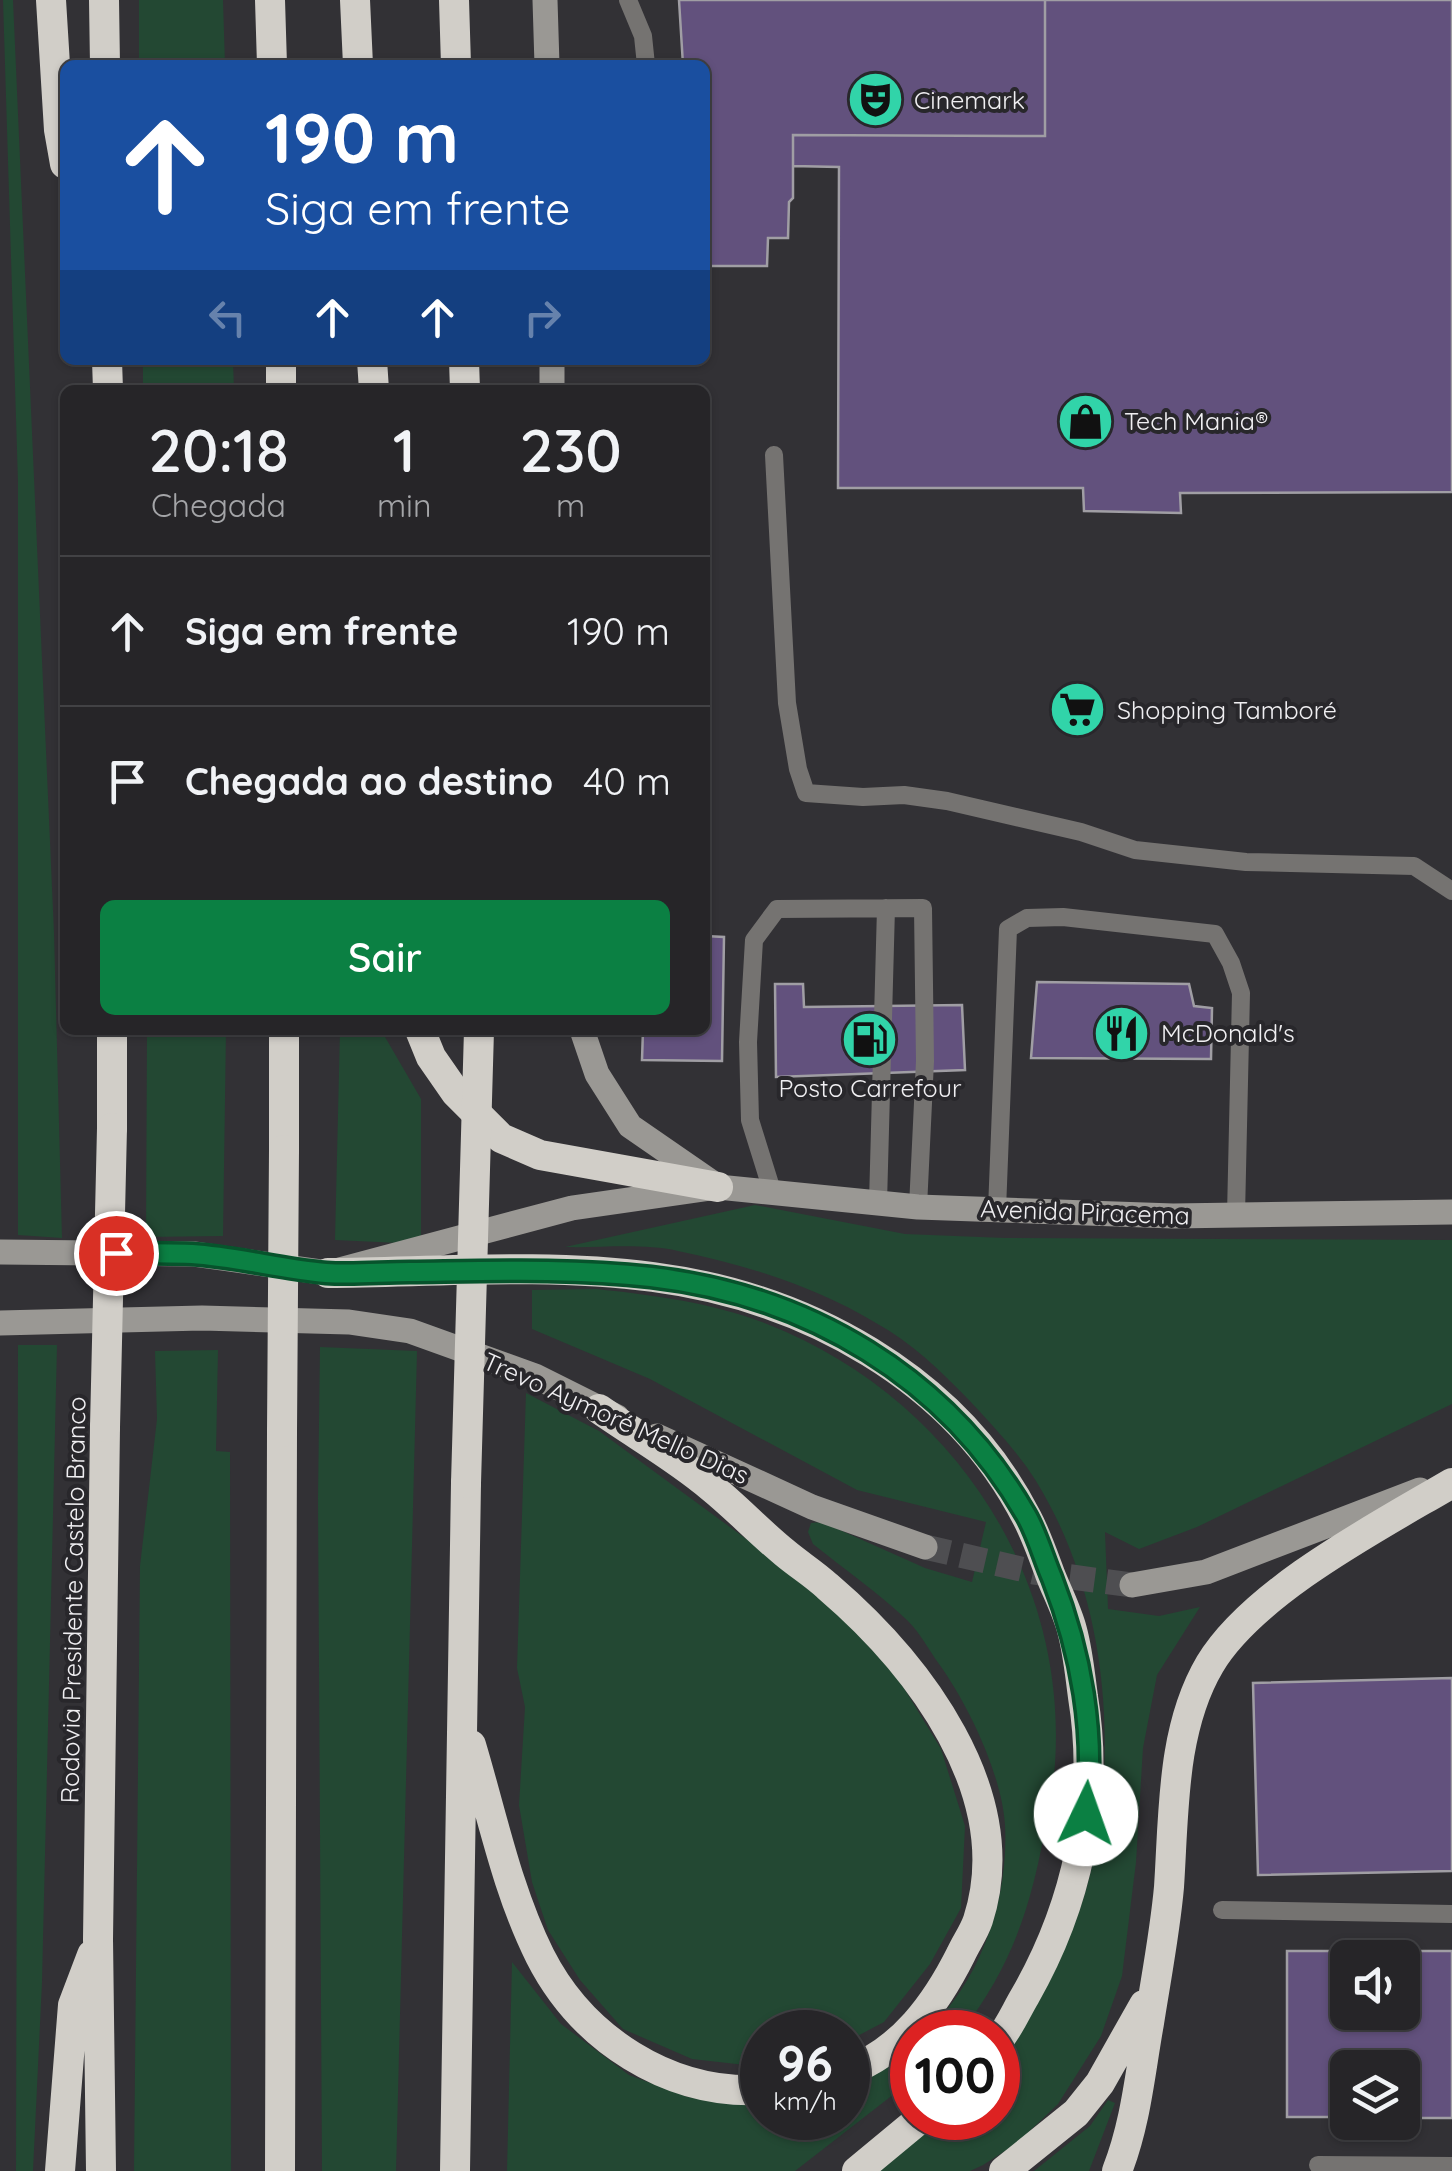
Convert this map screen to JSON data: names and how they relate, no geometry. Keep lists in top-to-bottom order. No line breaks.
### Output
{"streets":{"highway":["Rodovia Presidente Castelo Branco"],"main road":["Avenida Piracema","Trevo Aymoré Mello Dias"]},"places":{"theatre":["Cinemark"],"shop":["Tech Mania®"],"supermarket":["Shopping Tamboré"],"restaurant":["McDonald's"],"fuel station":["Posto Carrefour"]},"page":{"turn":["190 m","Siga em frente"],"eta":["20:18","Chegada","1","min","230","m"],"list":[{"name":"Siga em frente","value":"190 m"},{"name":"Chegada ao destino","value":"40 m"}],"buttons":"Sair","speed":"96 km/h","limit":"100"}}
